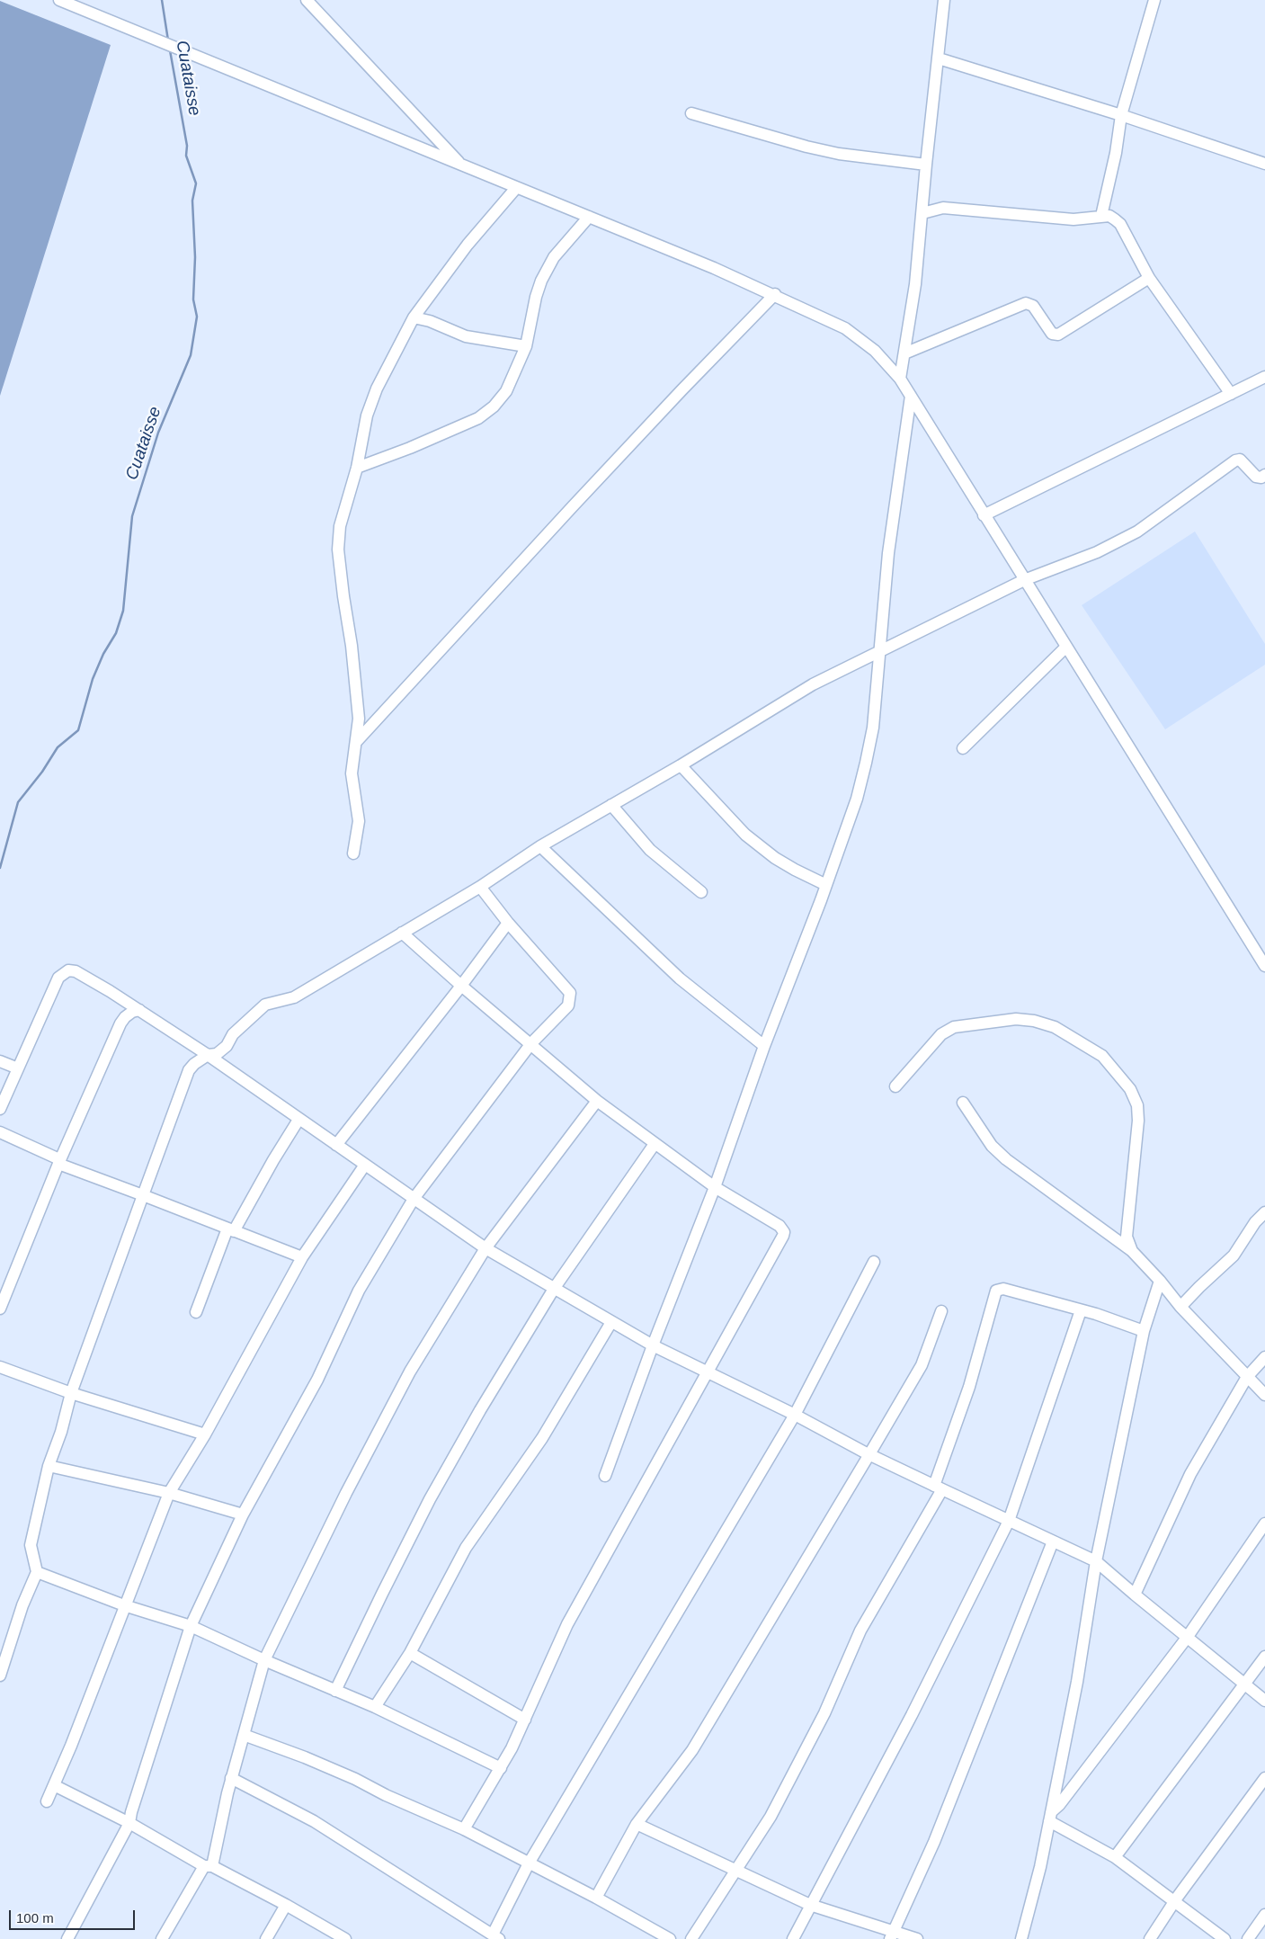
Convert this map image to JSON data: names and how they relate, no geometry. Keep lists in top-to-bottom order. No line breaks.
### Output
{"water":["Cuataisse"],"scale_bar":"100 m"}
